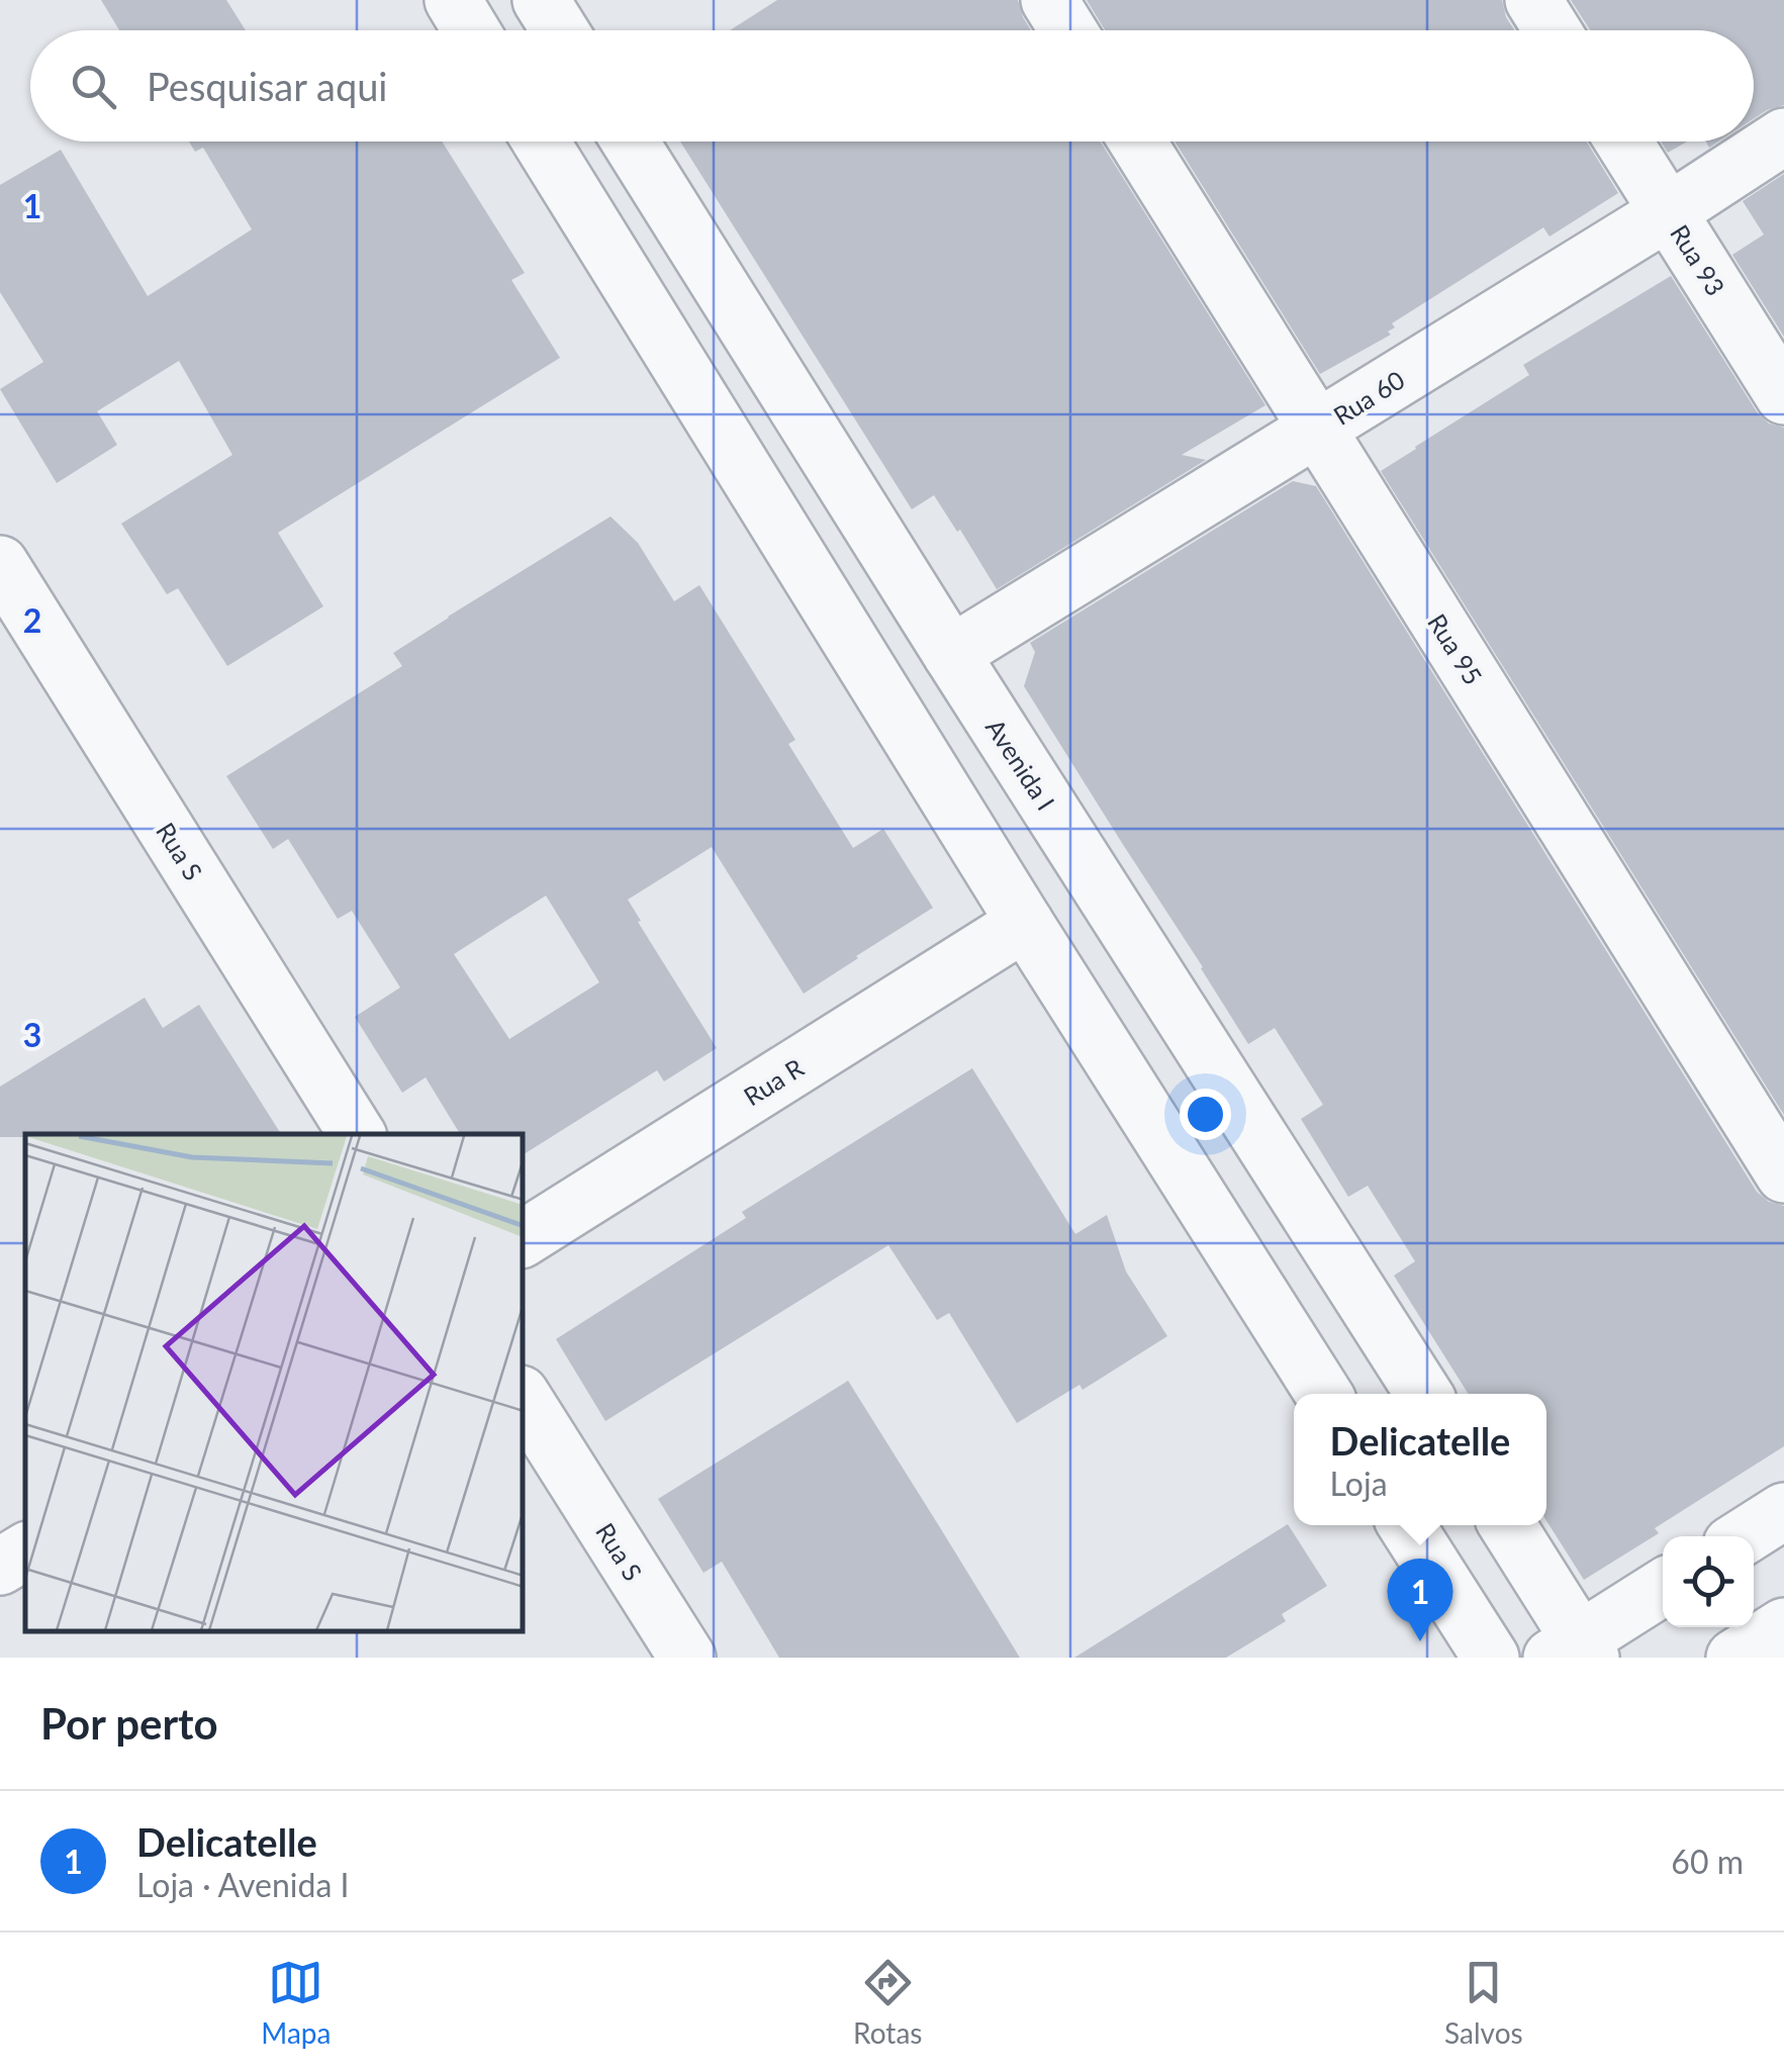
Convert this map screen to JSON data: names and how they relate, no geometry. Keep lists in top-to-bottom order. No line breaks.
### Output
{"streets":{"street":["Rua 93","Rua 60","Rua 95","Avenida I","Rua S","Rua R"]},"crossings":[["Rua 93","Rua 60"],["Rua 60","Rua 95"],["Rua 60","Avenida I"]],"page":{"search":"Pesquisar aqui","popup":["Delicatelle","Loja"],"pins":"1","heading":"Por perto","list":[{"mark":"1","name":"Delicatelle","note":"Loja · Avenida I","value":"60 m"}],"nav":["Mapa","Rotas","Salvos"]},"grid":{"rows":["1","2","3"]}}
